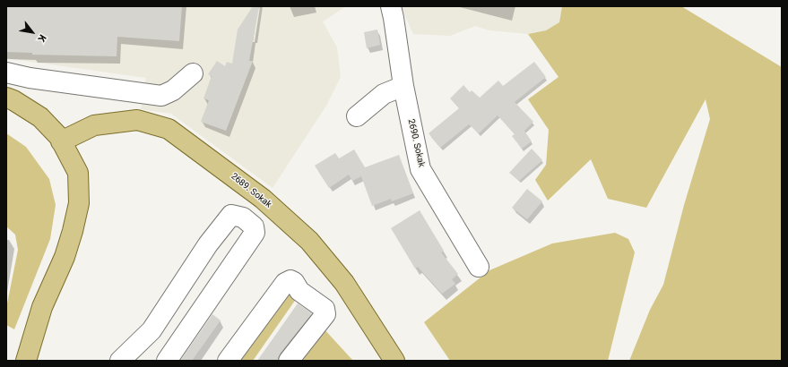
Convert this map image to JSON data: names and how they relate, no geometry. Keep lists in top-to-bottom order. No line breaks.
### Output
{"streets":{"main road":["2689. Sokak"],"street":["2690. Sokak"]},"north":"bottom right"}
